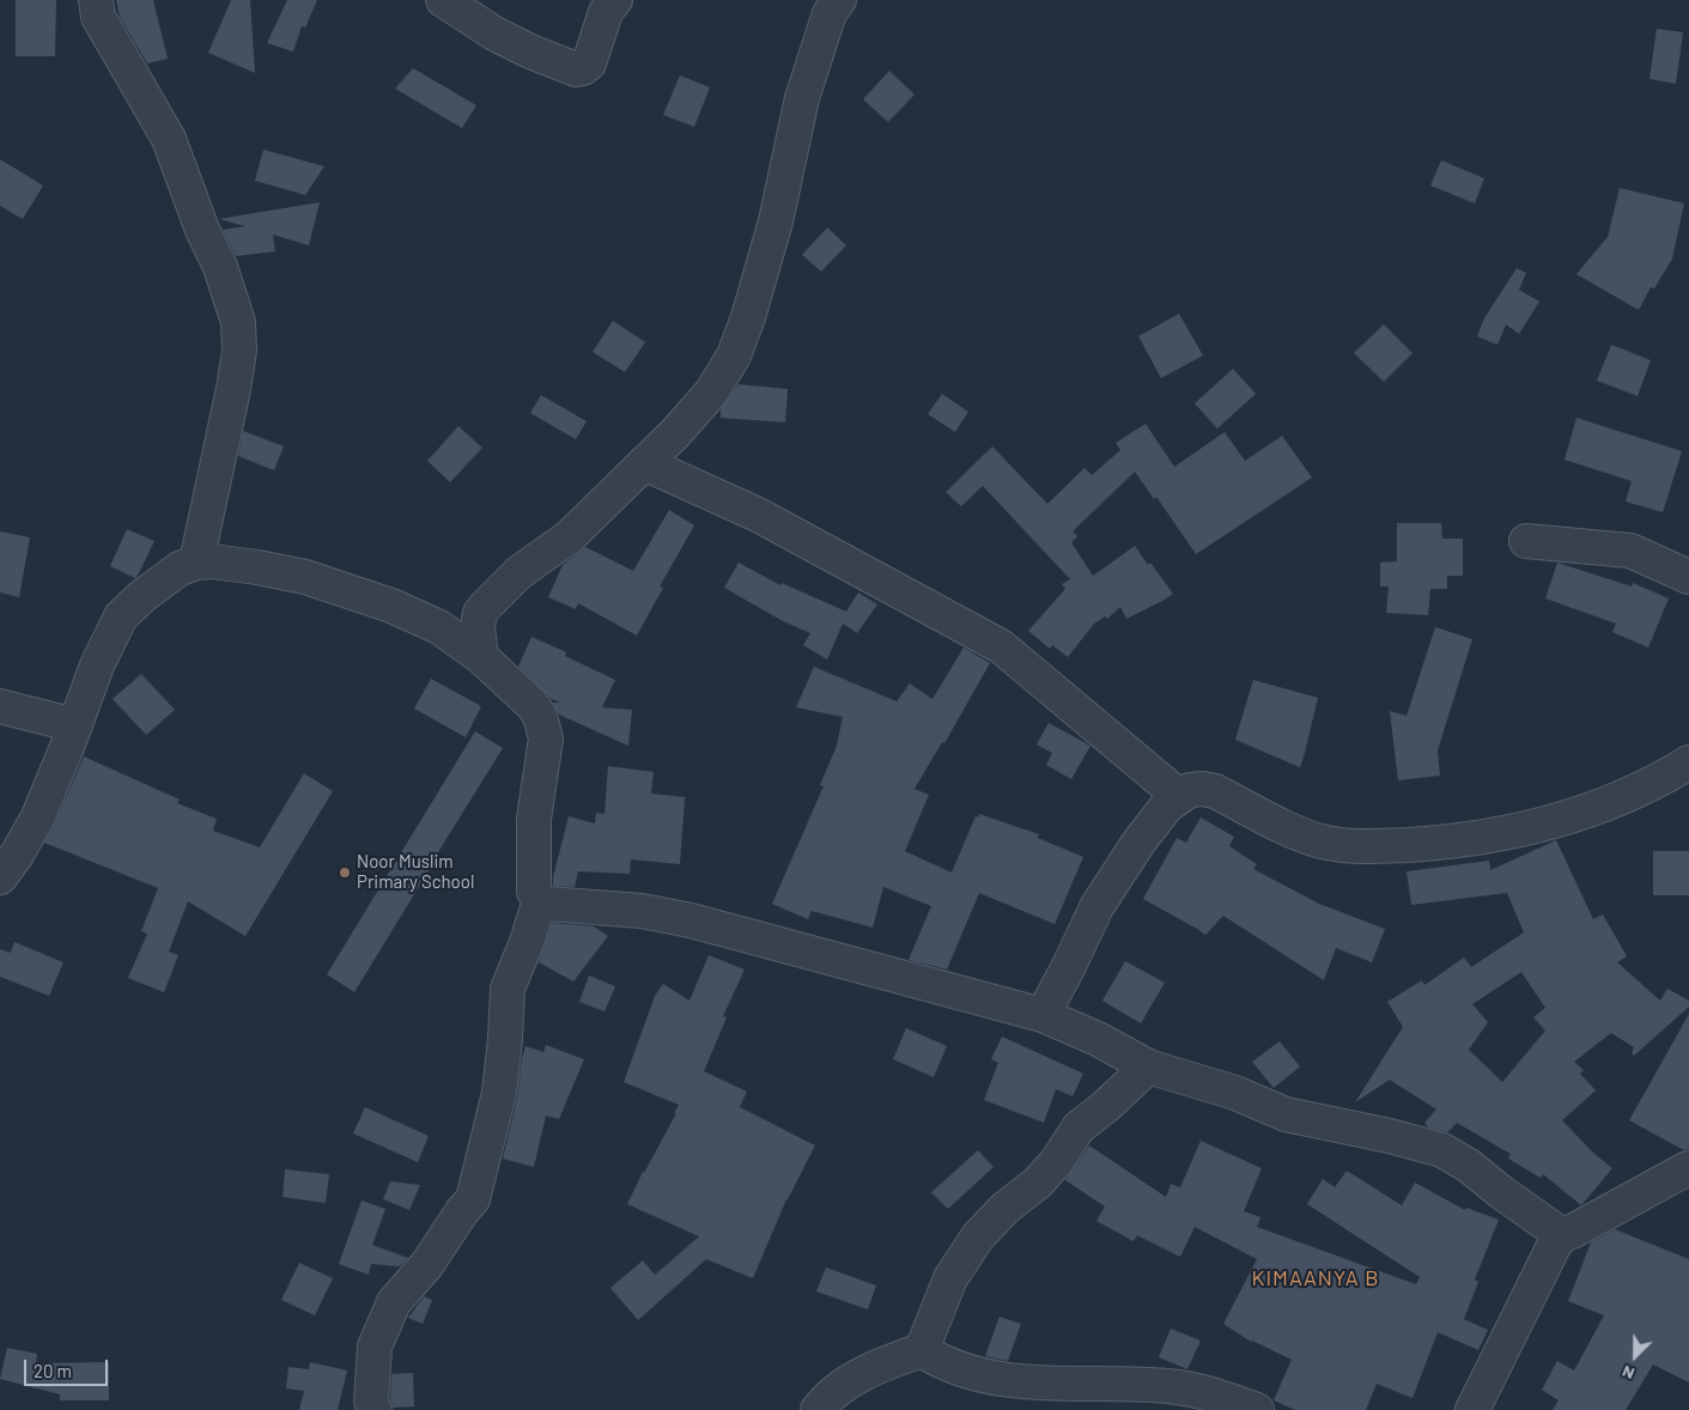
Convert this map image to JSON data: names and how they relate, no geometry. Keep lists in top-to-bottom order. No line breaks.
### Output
{"districts":["KIMAANYA B"],"places":["Noor Muslim Primary School"],"scale_bar":"20 m","north":"bottom left"}
